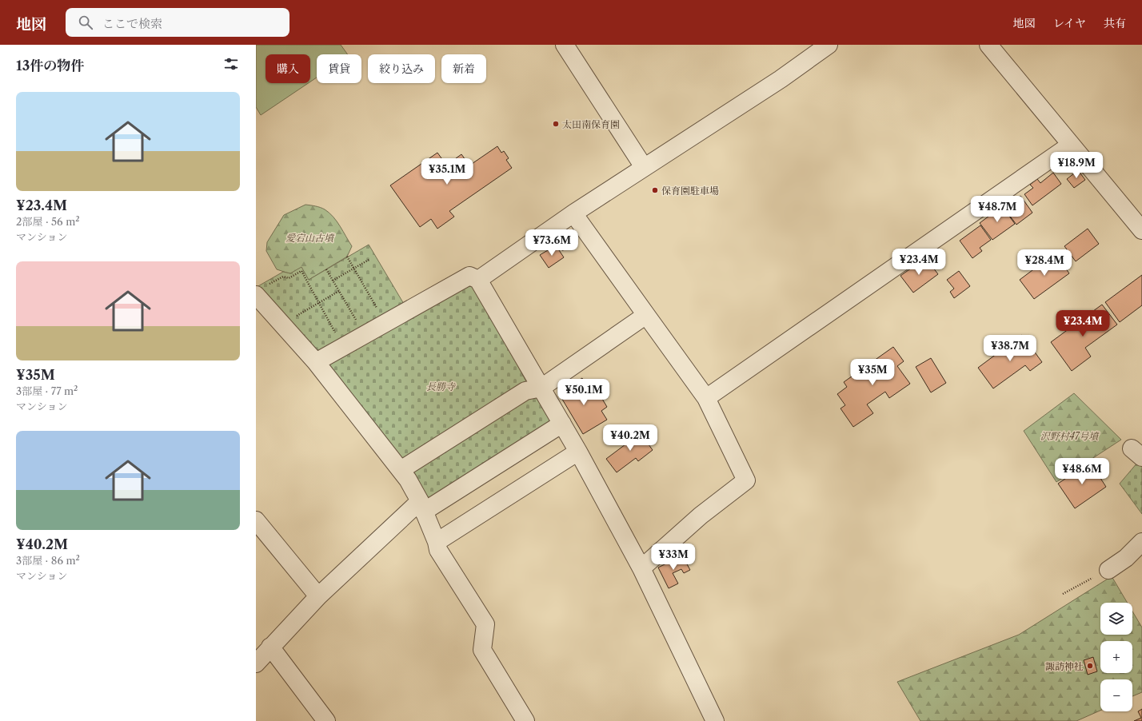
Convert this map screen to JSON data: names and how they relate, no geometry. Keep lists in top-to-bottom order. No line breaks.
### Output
{"parks":["愛宕山古墳","長勝寺","沢野村47号墳"],"places":["太田南保育園","保育園駐車場","諏訪神社"],"page":{"header":"地図","search":"ここで検索","nav":["地図","レイヤ","共有"],"heading":"13件の物件","chip":["購入","賃貸","絞り込み","新着"],"list":[{"name":"¥23.4M","note":"2部屋 · 56 m² · マンション"},{"name":"¥35M","note":"3部屋 · 77 m² · マンション"},{"name":"¥40.2M","note":"3部屋 · 86 m² · マンション"}],"price":["¥18.9M","¥35.1M","¥48.7M","¥73.6M","¥23.4M","¥28.4M","¥23.4M","¥38.7M","¥35M","¥50.1M","¥40.2M","¥48.6M","¥33M"],"map_buttons":["+","−"]}}
